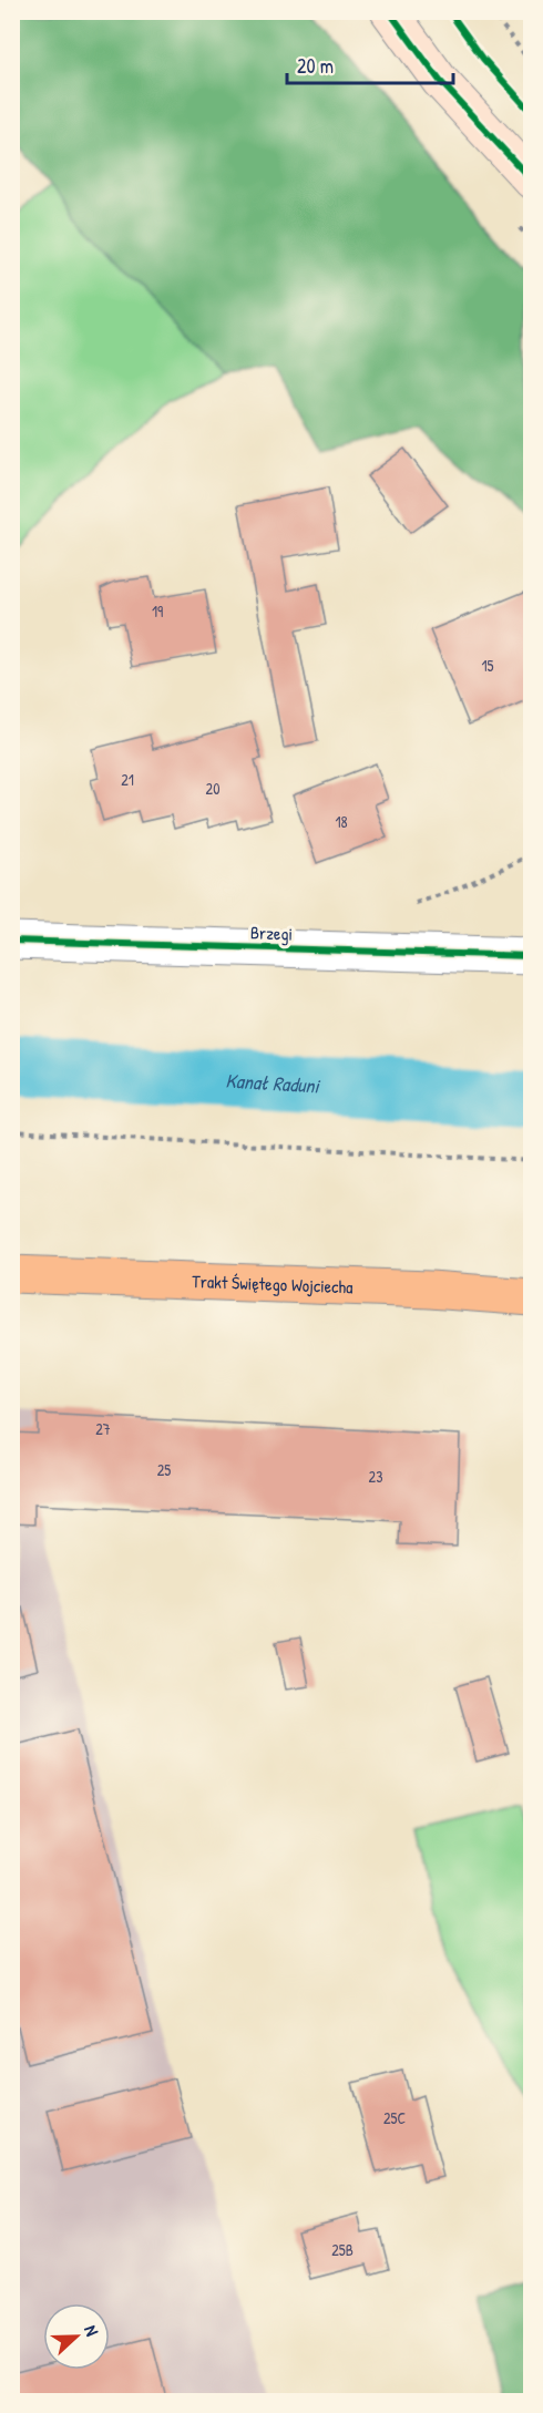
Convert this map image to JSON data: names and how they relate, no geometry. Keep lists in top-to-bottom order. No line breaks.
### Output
{"streets":{"main road":["Trakt Świętego Wojciecha"],"street":["Brzegi"]},"water":["Kanał Raduni"],"house_numbers":["19","15","21","20","18","27","25","23","25C","25B"],"scale_bar":"20 m","north":"right"}
